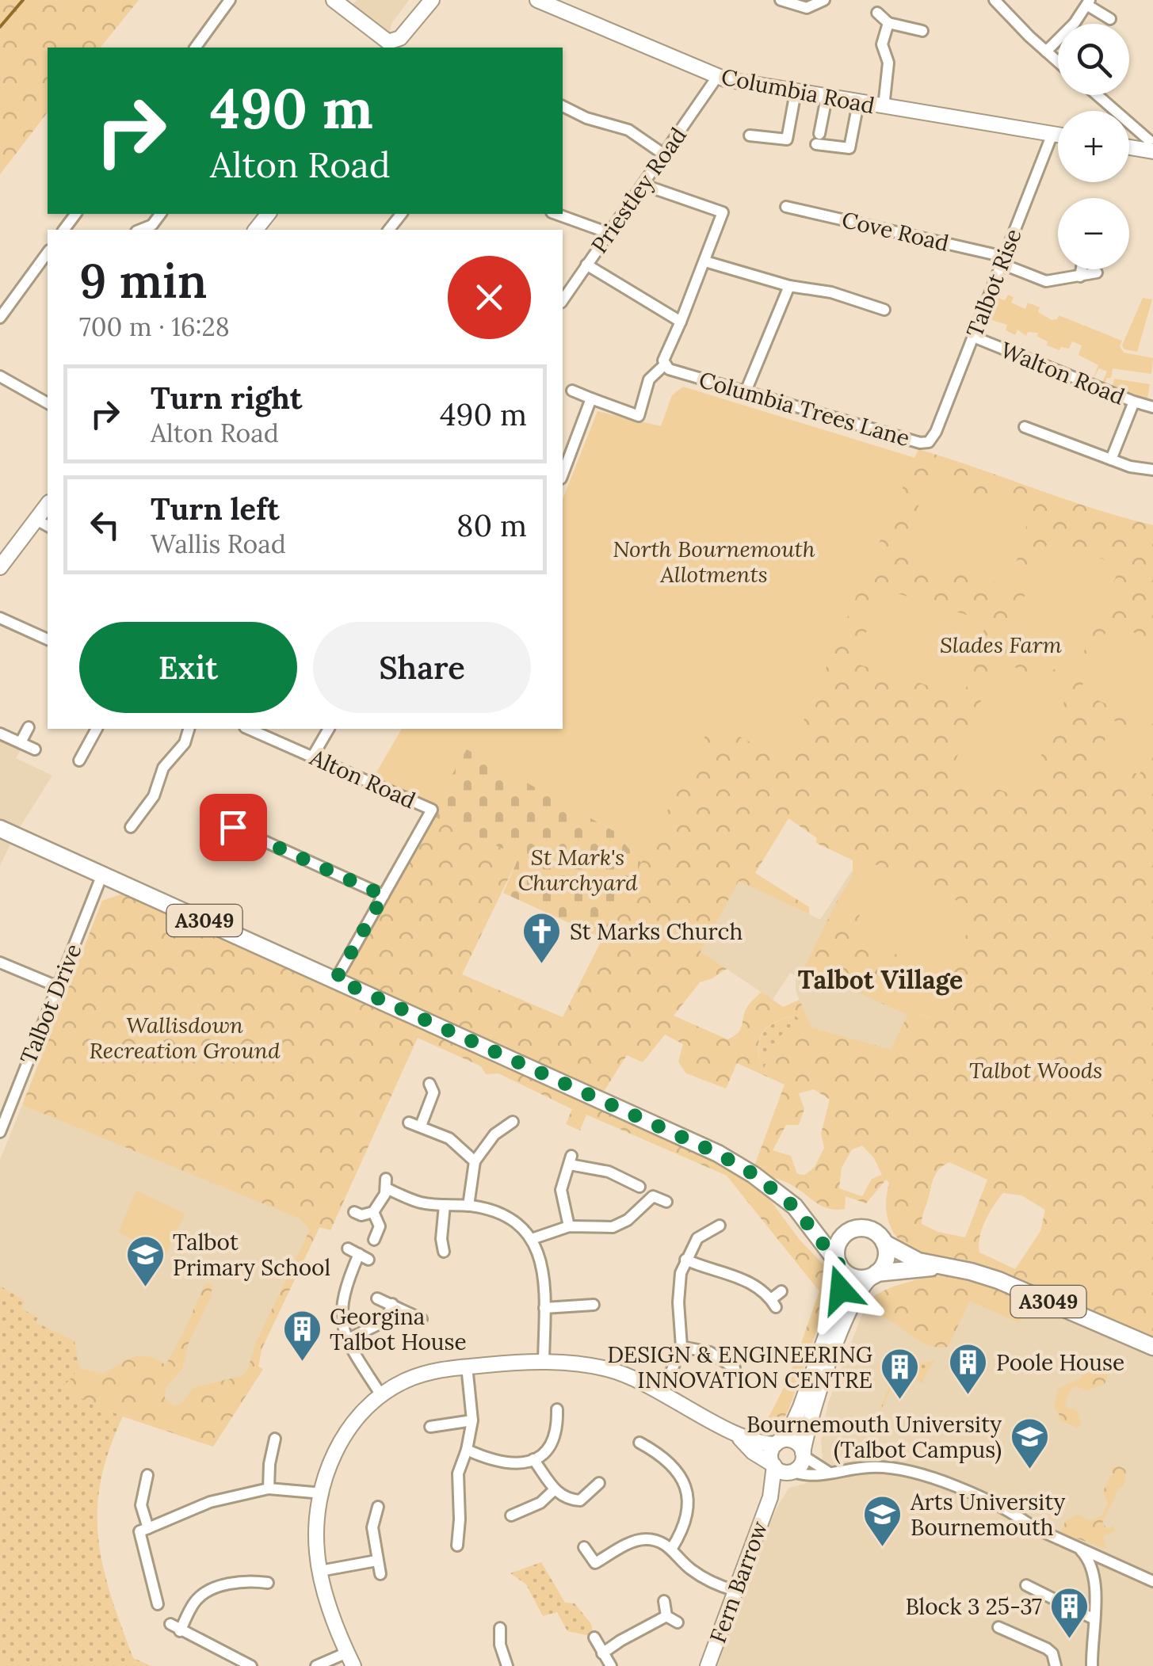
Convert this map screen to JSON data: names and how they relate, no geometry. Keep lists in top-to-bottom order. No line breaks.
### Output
{"streets":{"main road":["A3049"],"street":["Columbia Road","Priestley Road","Cove Road","Talbot Rise","Walton Road","Columbia Trees Lane","Alton Road","Talbot Drive","Fern Barrow"]},"crossings":[["Columbia Road","Priestley Road"],["Columbia Road","Talbot Rise"],["Cove Road","Talbot Rise"],["Talbot Rise","Walton Road"],["Talbot Rise","Columbia Trees Lane"],["Alton Road","A3049"],["A3049","Talbot Drive"],["A3049","Fern Barrow"]],"districts":["Talbot Village"],"parks":["North Bournemouth Allotments","Slades Farm","St Mark's Churchyard","Wallisdown Recreation Ground","Talbot Woods"],"places":{"church":["St Marks Church"],"school or university":["Talbot Primary School","Bournemouth University (Talbot Campus)","Arts University Bournemouth"],"building":["Georgina Talbot House","Poole House","DESIGN & ENGINEERING INNOVATION CENTRE","Block 3 25-37"]},"page":{"map_buttons":["+","−"],"turn":["490 m","Alton Road"],"heading":["9 min","700 m · 16:28"],"list":[{"name":"Turn right","note":"Alton Road","value":"490 m"},{"name":"Turn left","note":"Wallis Road","value":"80 m"}],"buttons":["Exit","Share"]}}
